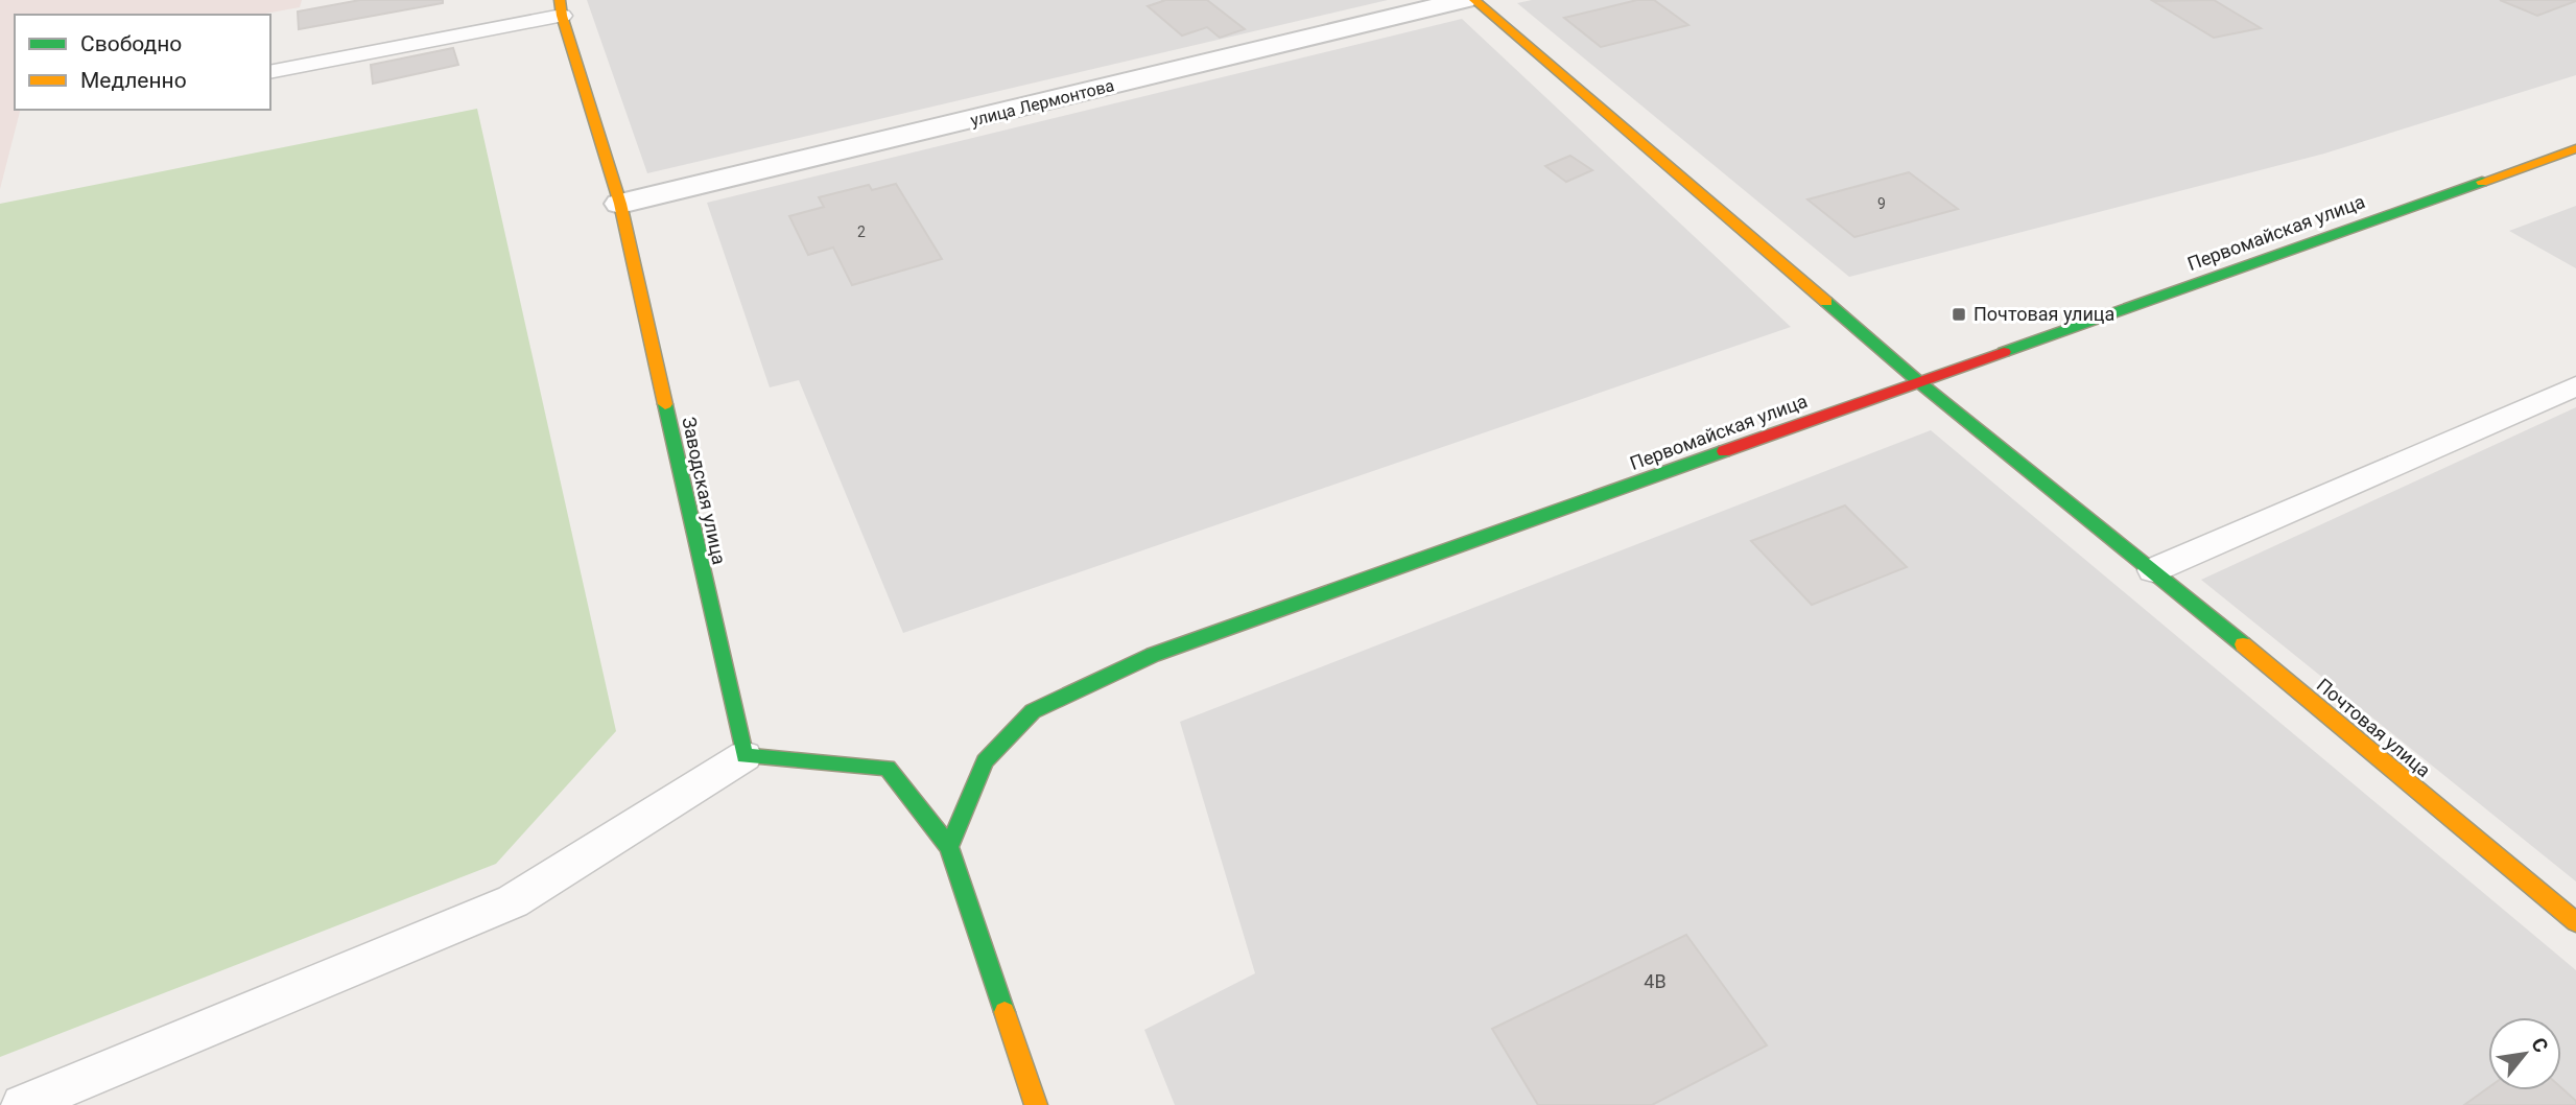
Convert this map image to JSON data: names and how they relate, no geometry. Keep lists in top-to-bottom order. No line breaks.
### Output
{"streets":{"street":["улица Лермонтова","Первомайская улица","Заводская улица","Почтовая улица"]},"crossings":[["улица Лермонтова","Заводская улица"],["Первомайская улица","Почтовая улица"]],"places":{"transit":["Почтовая улица"]},"house_numbers":["9","2","4В"],"legend":["Свободно","Медленно"],"north":"top right"}
